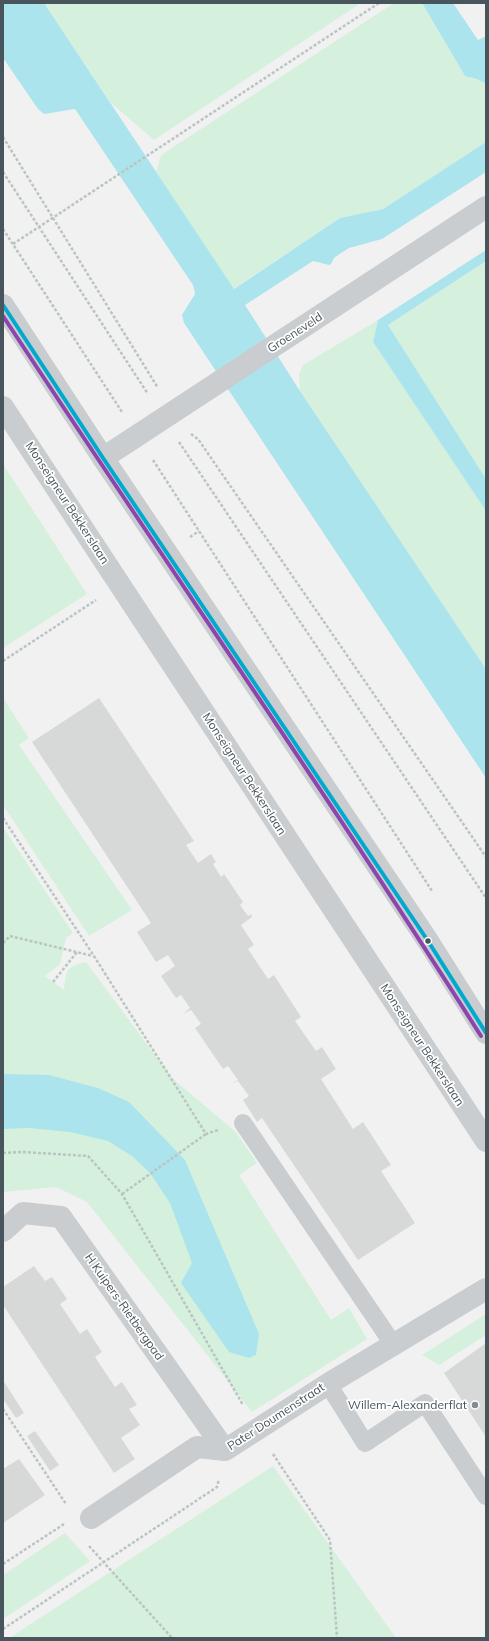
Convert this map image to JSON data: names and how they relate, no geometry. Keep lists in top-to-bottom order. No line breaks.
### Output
{"streets":{"street":["Groeneveld","Monseigneur Bekkerslaan","H Kuipers-Rietbergpad","Pater Doumenstraat"]},"crossings":[["H Kuipers-Rietbergpad","Pater Doumenstraat"]],"places":["Willem-Alexanderflat"]}
